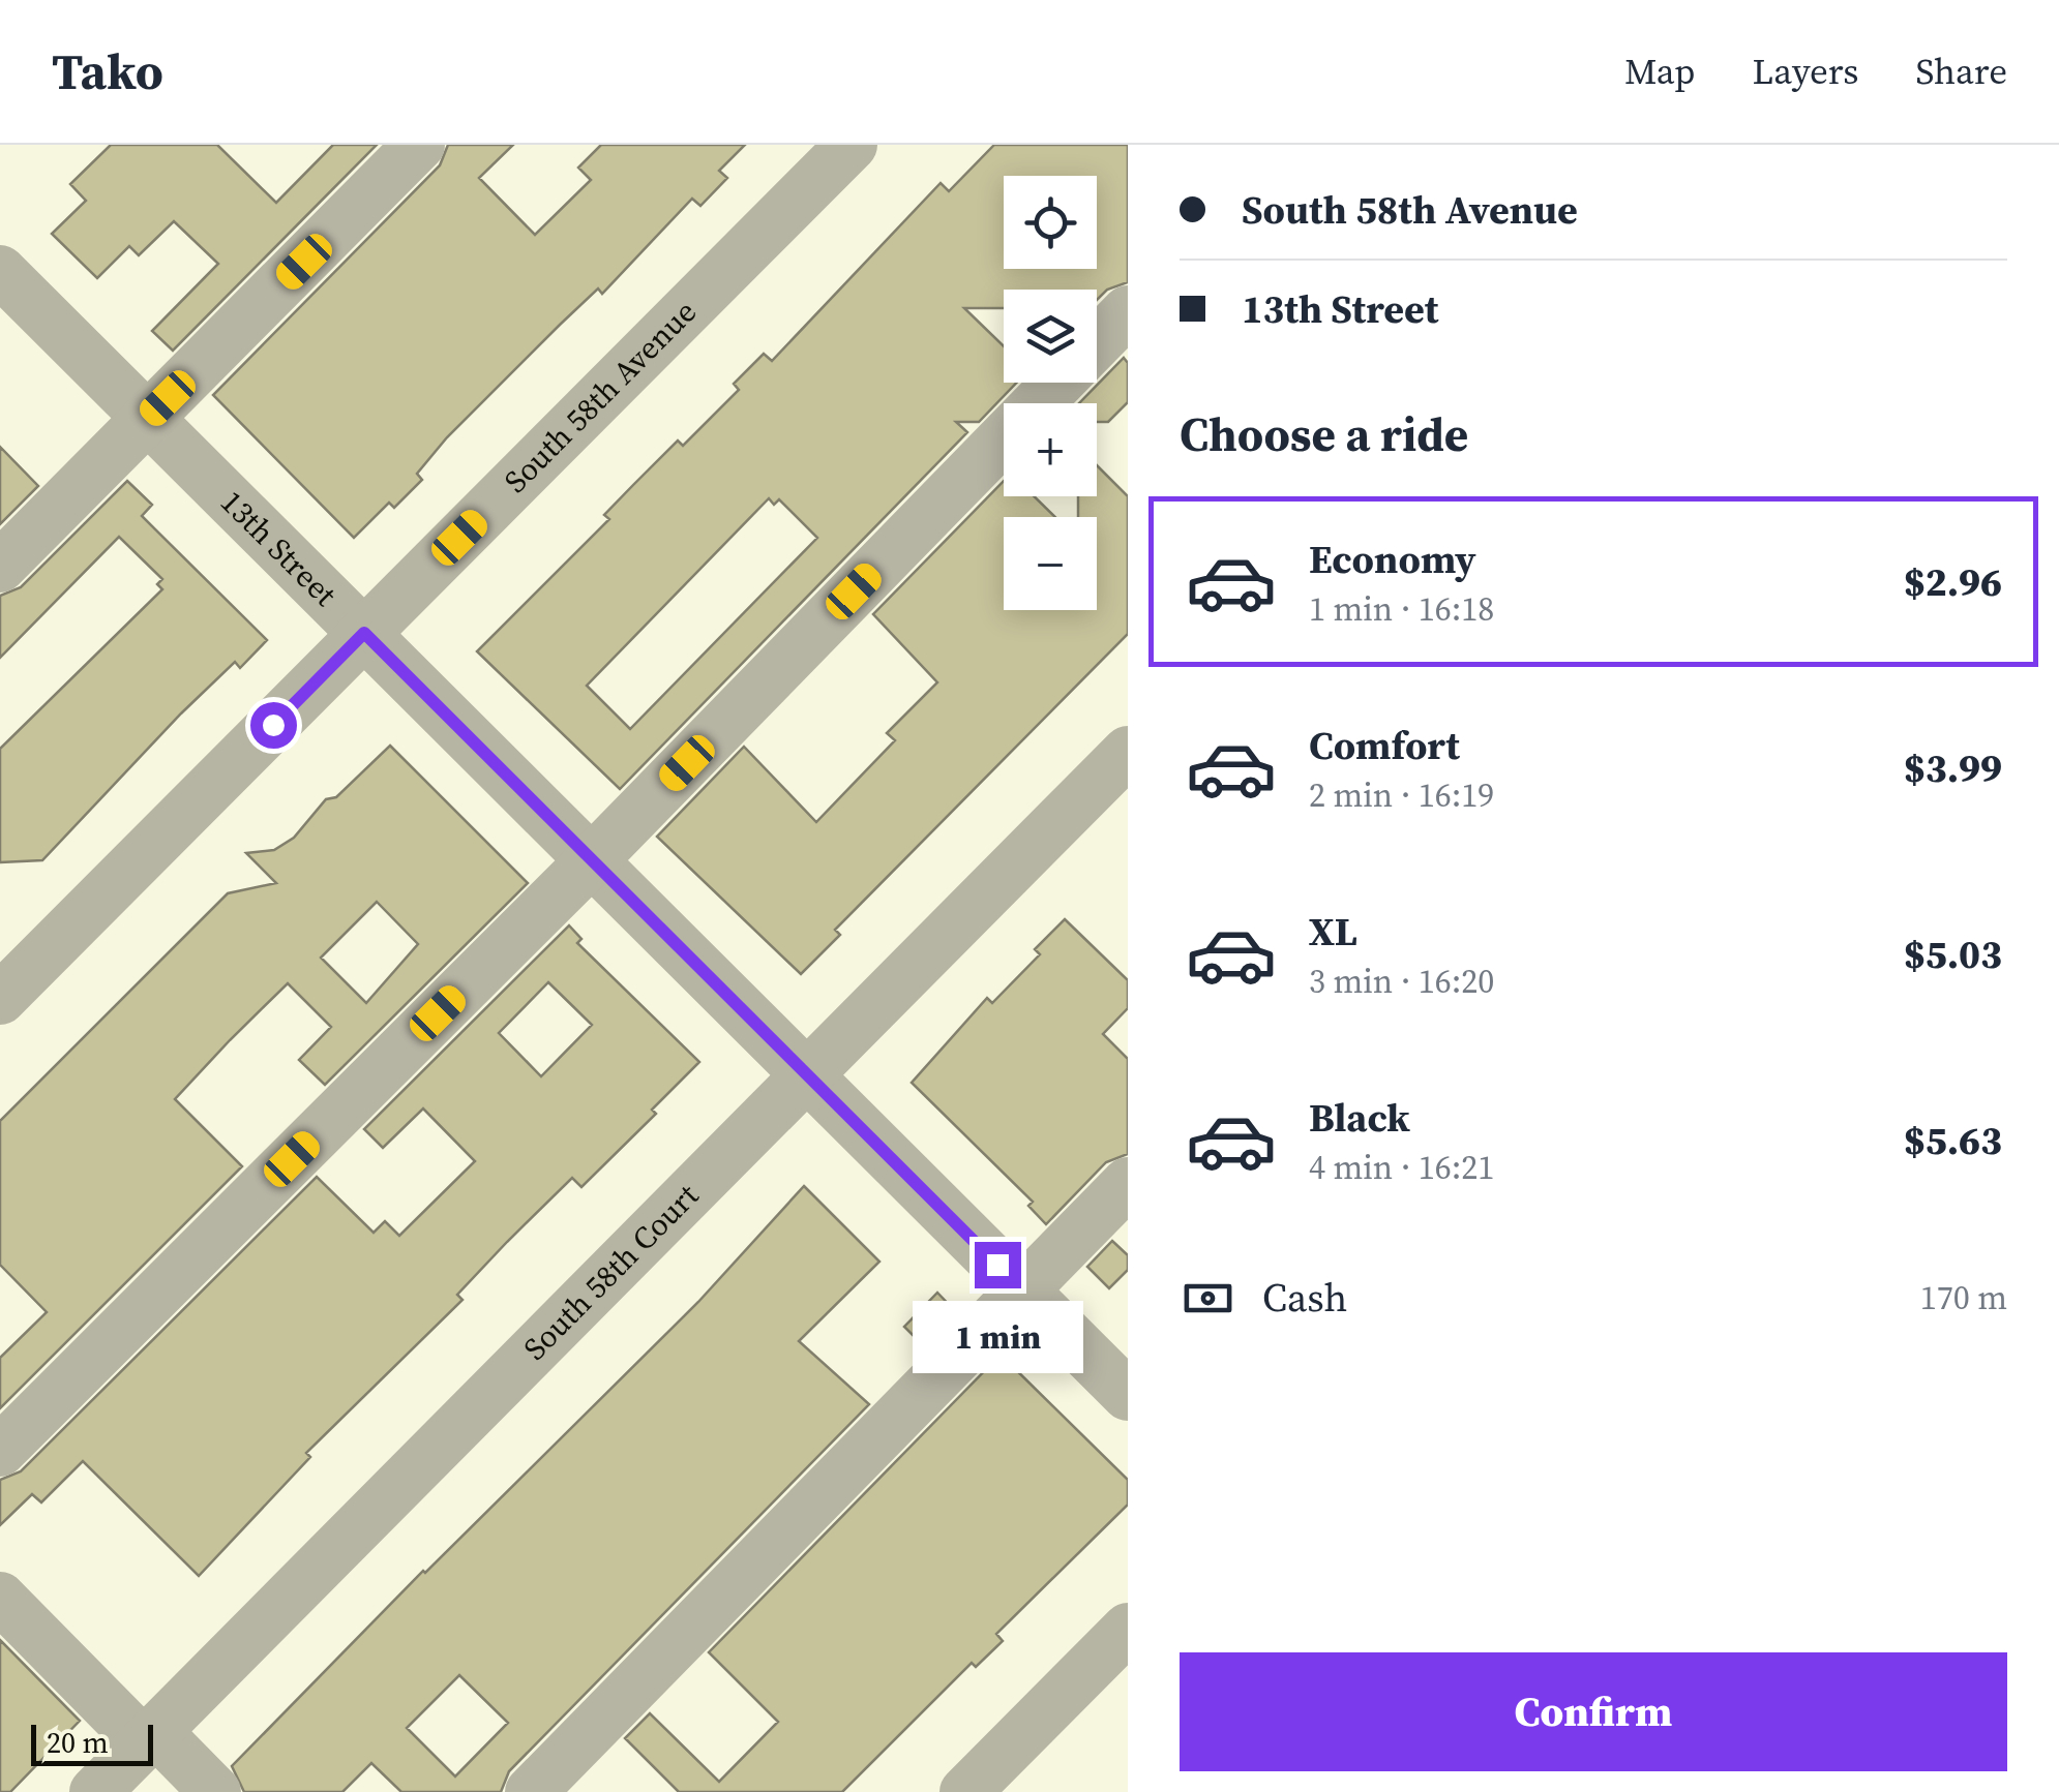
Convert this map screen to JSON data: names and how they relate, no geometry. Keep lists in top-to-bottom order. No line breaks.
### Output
{"streets":{"street":["South 58th Avenue","13th Street","South 58th Court"]},"crossings":[["South 58th Avenue","13th Street"],["13th Street","South 58th Court"]],"scale_bar":"20 m","page":{"header":"Tako","nav":["Map","Layers","Share"],"banner":["South 58th Avenue","13th Street"],"map_buttons":["+","−"],"heading":"Choose a ride","list":[{"name":"Economy","note":"1 min · 16:18","value":"$2.96"},{"name":"Comfort","note":"2 min · 16:19","value":"$3.99"},{"name":"XL","note":"3 min · 16:20","value":"$5.03"},{"name":"Black","note":"4 min · 16:21","value":"$5.63"}],"pay":["Cash","170 m"],"bubble":"1 min","buttons":"Confirm","scale":"20 m"}}
